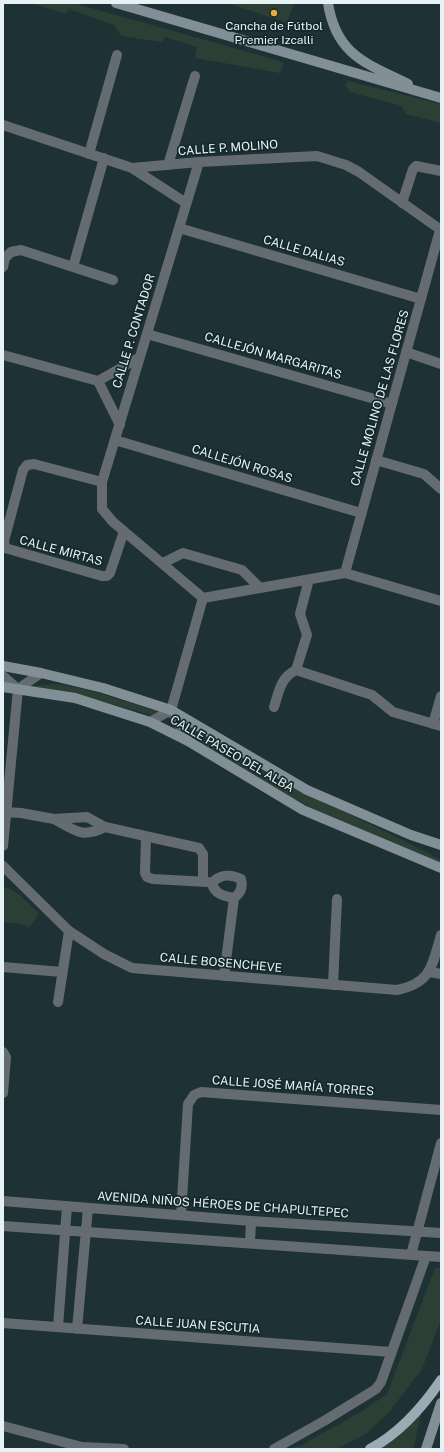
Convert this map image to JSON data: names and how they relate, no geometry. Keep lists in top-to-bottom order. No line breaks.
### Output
{"streets":{"street":["CALLE P. MOLINO","CALLE DALIAS","CALLE P. CONTADOR","CALLEJÓN MARGARITAS","CALLE MOLINO DE LAS FLORES","CALLEJÓN ROSAS","CALLE MIRTAS","CALLE PASEO DEL ALBA","CALLE BOSENCHEVE","CALLE JOSÉ MARÍA TORRES","AVENIDA NIÑOS HÉROES DE CHAPULTEPEC","CALLE JUAN ESCUTIA"]},"crossings":[["CALLE P. MOLINO","CALLE P. CONTADOR"],["CALLE P. MOLINO","CALLE MOLINO DE LAS FLORES"],["CALLE DALIAS","CALLE P. CONTADOR"],["CALLE DALIAS","CALLE MOLINO DE LAS FLORES"],["CALLE P. CONTADOR","CALLEJÓN MARGARITAS"],["CALLE P. CONTADOR","CALLEJÓN ROSAS"],["CALLE P. CONTADOR","CALLE MIRTAS"],["CALLEJÓN MARGARITAS","CALLE MOLINO DE LAS FLORES"],["CALLE MOLINO DE LAS FLORES","CALLEJÓN ROSAS"],["CALLE JOSÉ MARÍA TORRES","AVENIDA NIÑOS HÉROES DE CHAPULTEPEC"]],"places":["Cancha de Fútbol Premier Izcalli"]}
